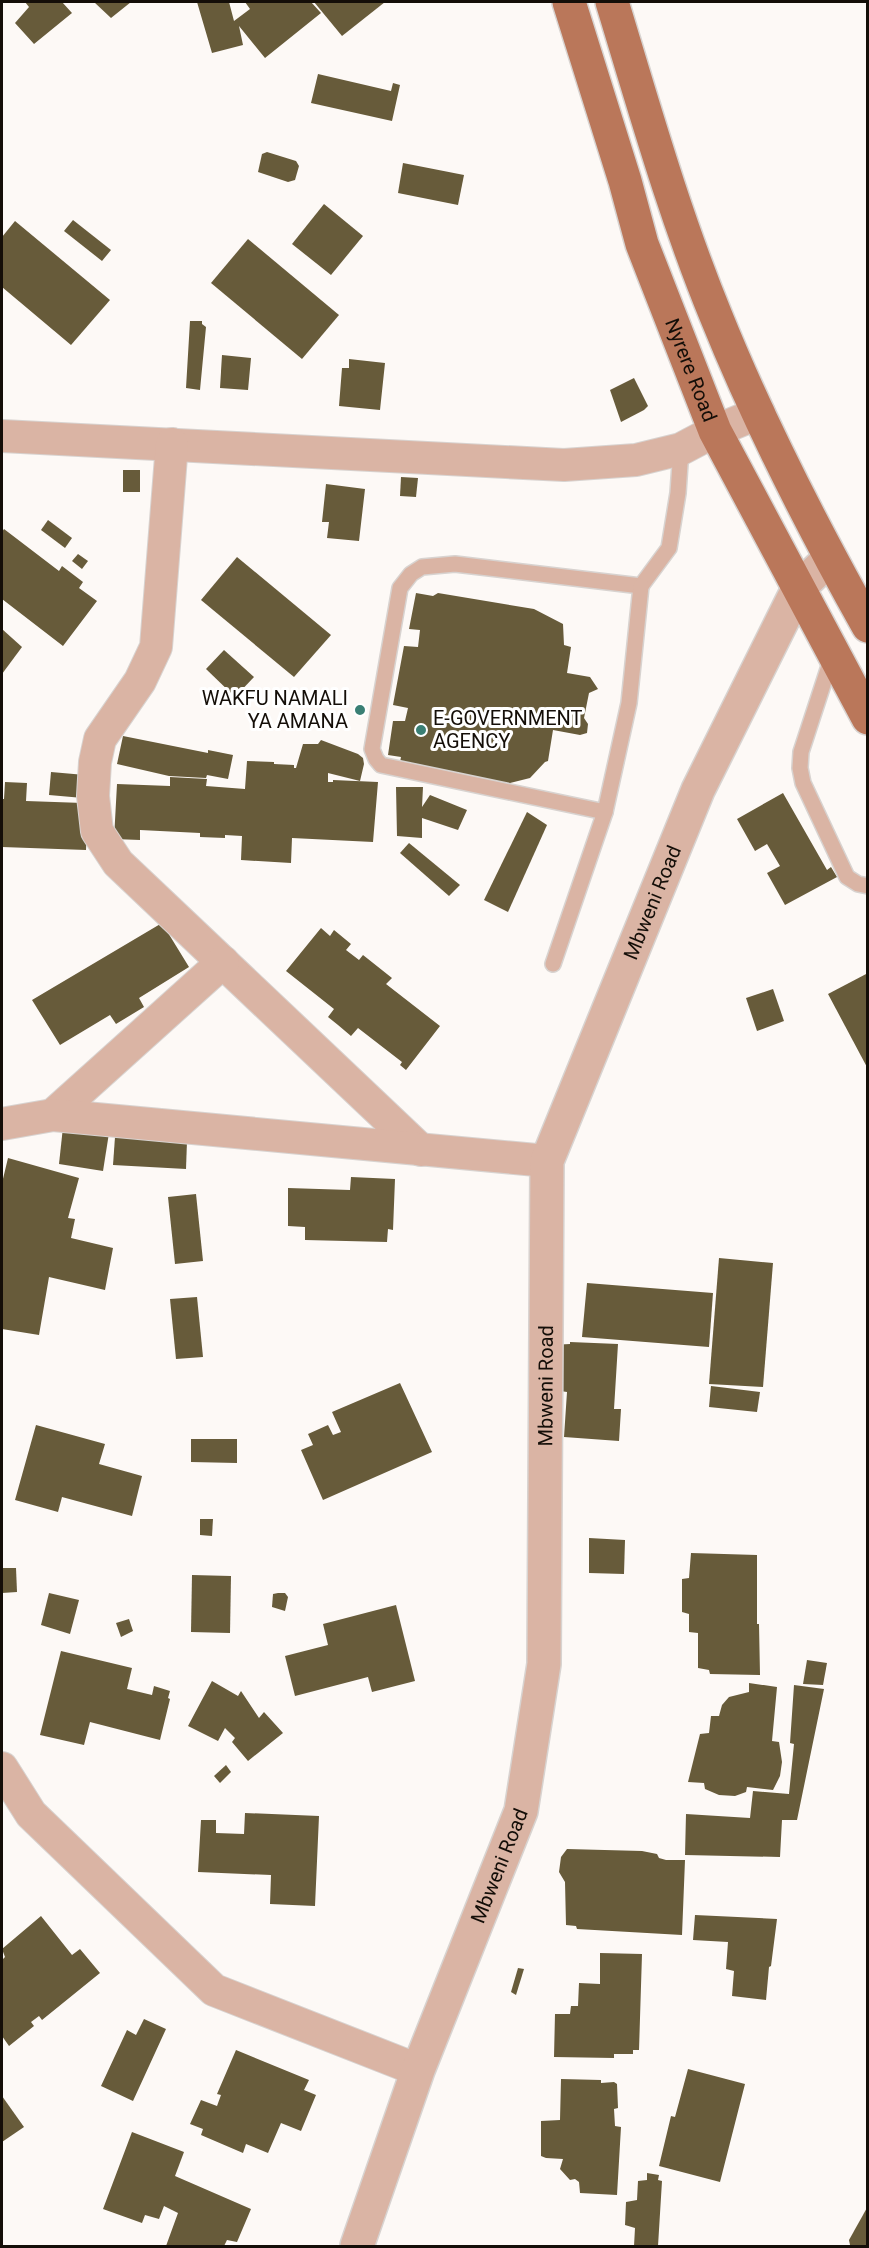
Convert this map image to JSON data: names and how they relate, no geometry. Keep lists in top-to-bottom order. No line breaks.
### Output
{"streets":{"main road":["Nyrere Road"],"street":["Mbweni Road"]},"crossings":[["Nyrere Road","Mbweni Road"]],"places":["WAKFU NAMALI YA AMANA","E-GOVERNMENT AGENCY"]}
